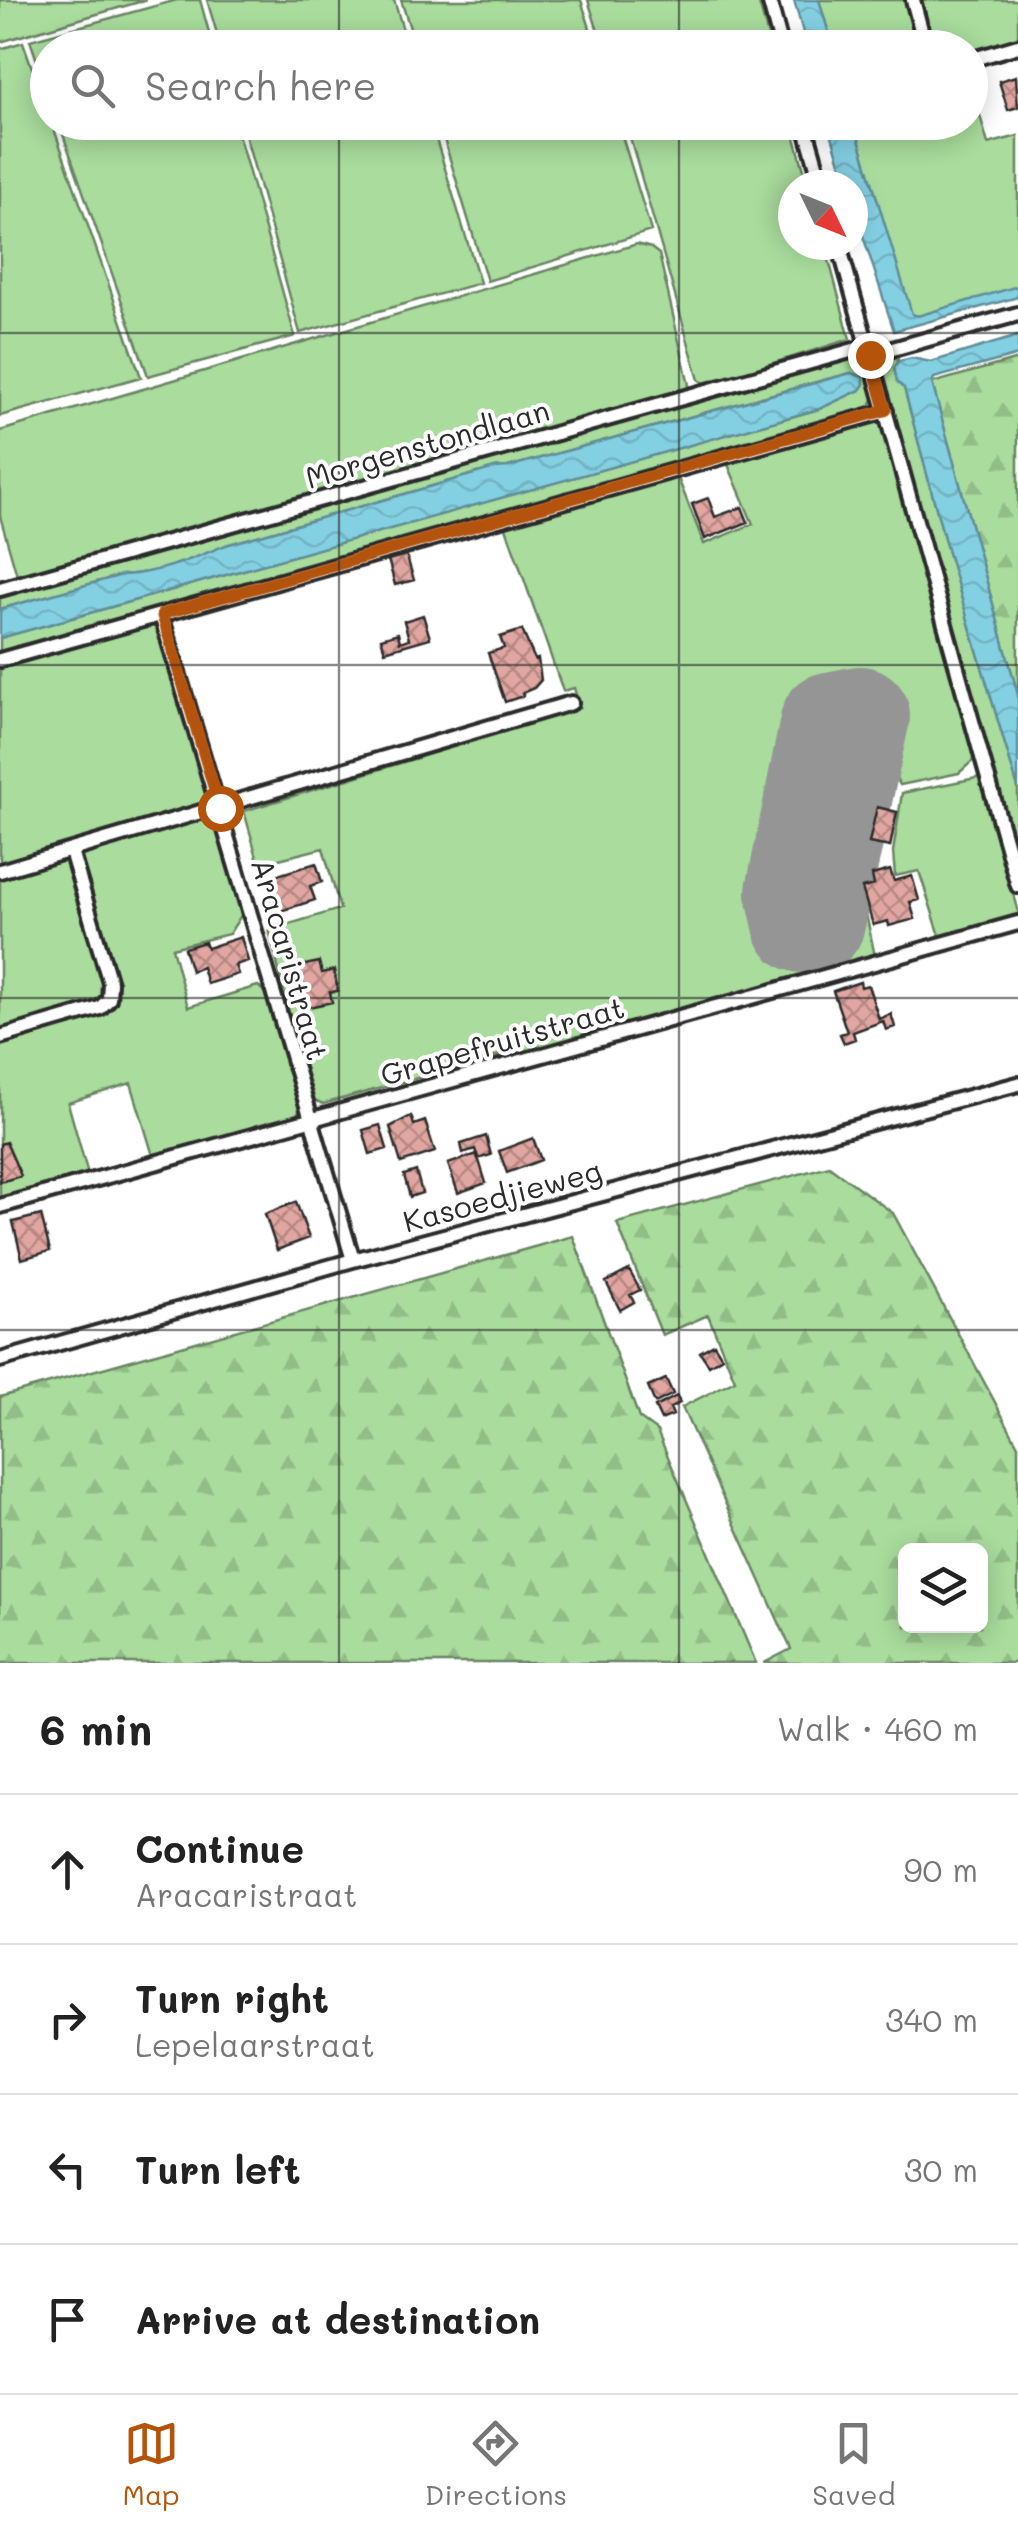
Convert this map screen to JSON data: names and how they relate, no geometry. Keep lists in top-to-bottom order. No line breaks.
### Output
{"streets":{"street":["Morgenstondlaan","Aracaristraat","Grapefruitstraat","Kasoedjieweg"]},"crossings":[["Aracaristraat","Grapefruitstraat"],["Aracaristraat","Kasoedjieweg"]],"north":"bottom right","page":{"search":"Search here","heading":["6 min","Walk · 460 m"],"list":[["Continue","Aracaristraat","90 m"],["Turn right","Lepelaarstraat","340 m"],["Turn left","30 m"],"Arrive at destination"],"nav":["Map","Directions","Saved"]}}
